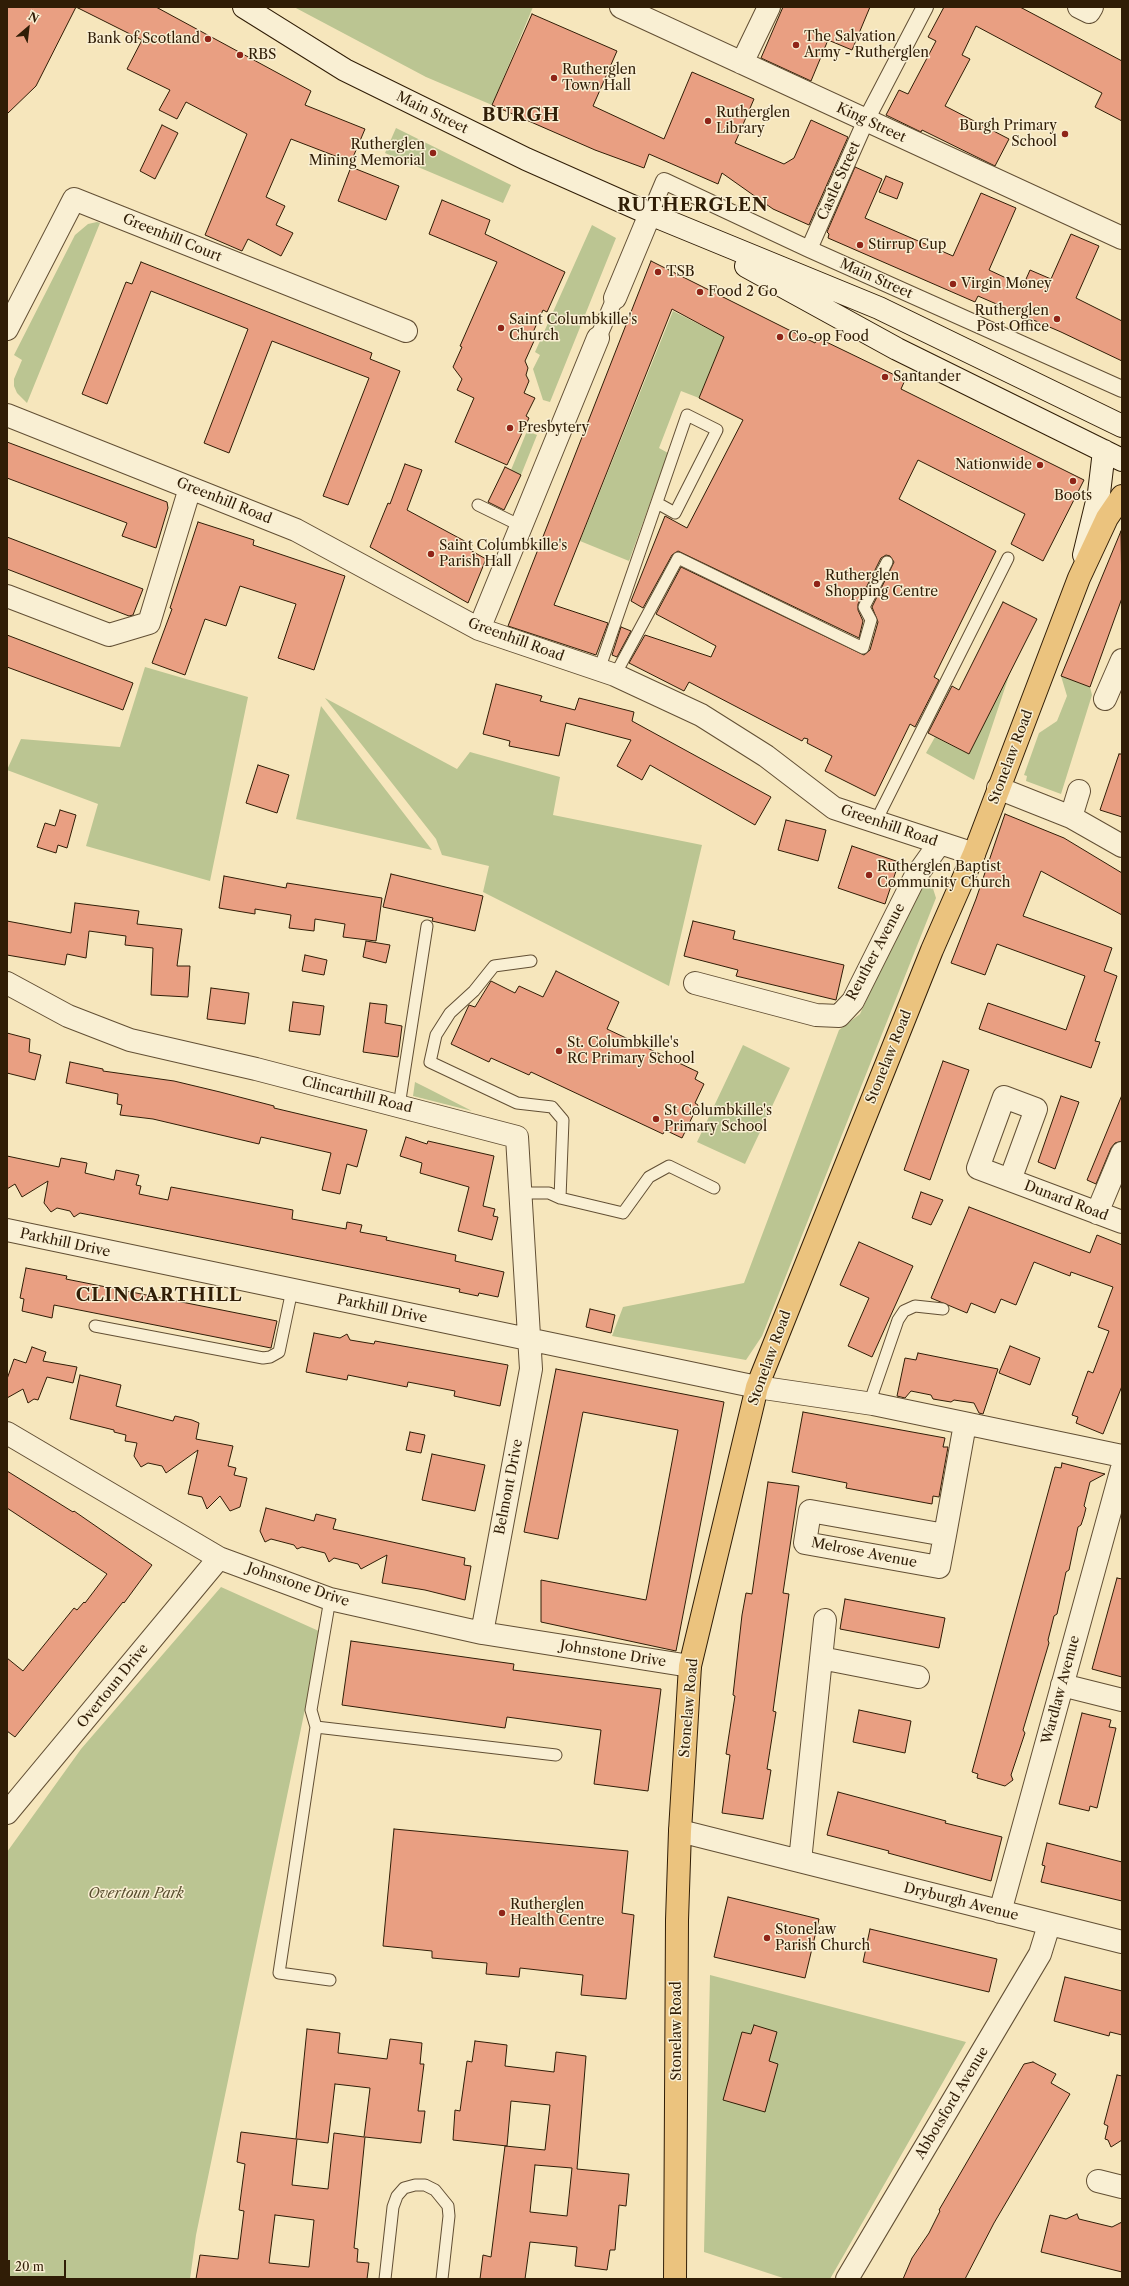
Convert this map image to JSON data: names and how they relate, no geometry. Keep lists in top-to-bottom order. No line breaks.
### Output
{"streets":{"main road":["Stonelaw Road"],"street":["Main Street","King Street","Castle Street","Greenhill Court","Greenhill Road","Reuther Avenue","Clincarthill Road","Dunard Road","Parkhill Drive","Belmont Drive","Melrose Avenue","Johnstone Drive","Overtoun Drive","Wardlaw Avenue","Dryburgh Avenue","Abbotsford Avenue"]},"crossings":[["Main Street","Castle Street"],["King Street","Castle Street"],["Greenhill Road","Stonelaw Road"],["Greenhill Road","Reuther Avenue"],["Stonelaw Road","Parkhill Drive"],["Stonelaw Road","Johnstone Drive"],["Stonelaw Road","Dryburgh Avenue"],["Clincarthill Road","Parkhill Drive"],["Clincarthill Road","Belmont Drive"],["Parkhill Drive","Belmont Drive"],["Belmont Drive","Johnstone Drive"],["Johnstone Drive","Overtoun Drive"],["Wardlaw Avenue","Dryburgh Avenue"],["Dryburgh Avenue","Abbotsford Avenue"]],"districts":["BURGH","RUTHERGLEN","CLINCARTHILL"],"parks":["Overtoun Park"],"places":["Bank of Scotland","The Salvation Army - Rutherglen","RBS","Rutherglen Town Hall","Rutherglen Library","Burgh Primary School","Rutherglen Mining Memorial","Stirrup Cup","TSB","Virgin Money","Food 2 Go","Rutherglen Post Office","Saint Columbkille's Church","Co-op Food","Santander","Presbytery","Nationwide","Boots","Saint Columbkille's Parish Hall","Rutherglen Shopping Centre","Rutherglen Baptist Community Church","St. Columbkille's RC Primary School","St Columbkille's Primary School","Rutherglen Health Centre","Stonelaw Parish Church"],"scale_bar":"20 m","north":"top right"}
